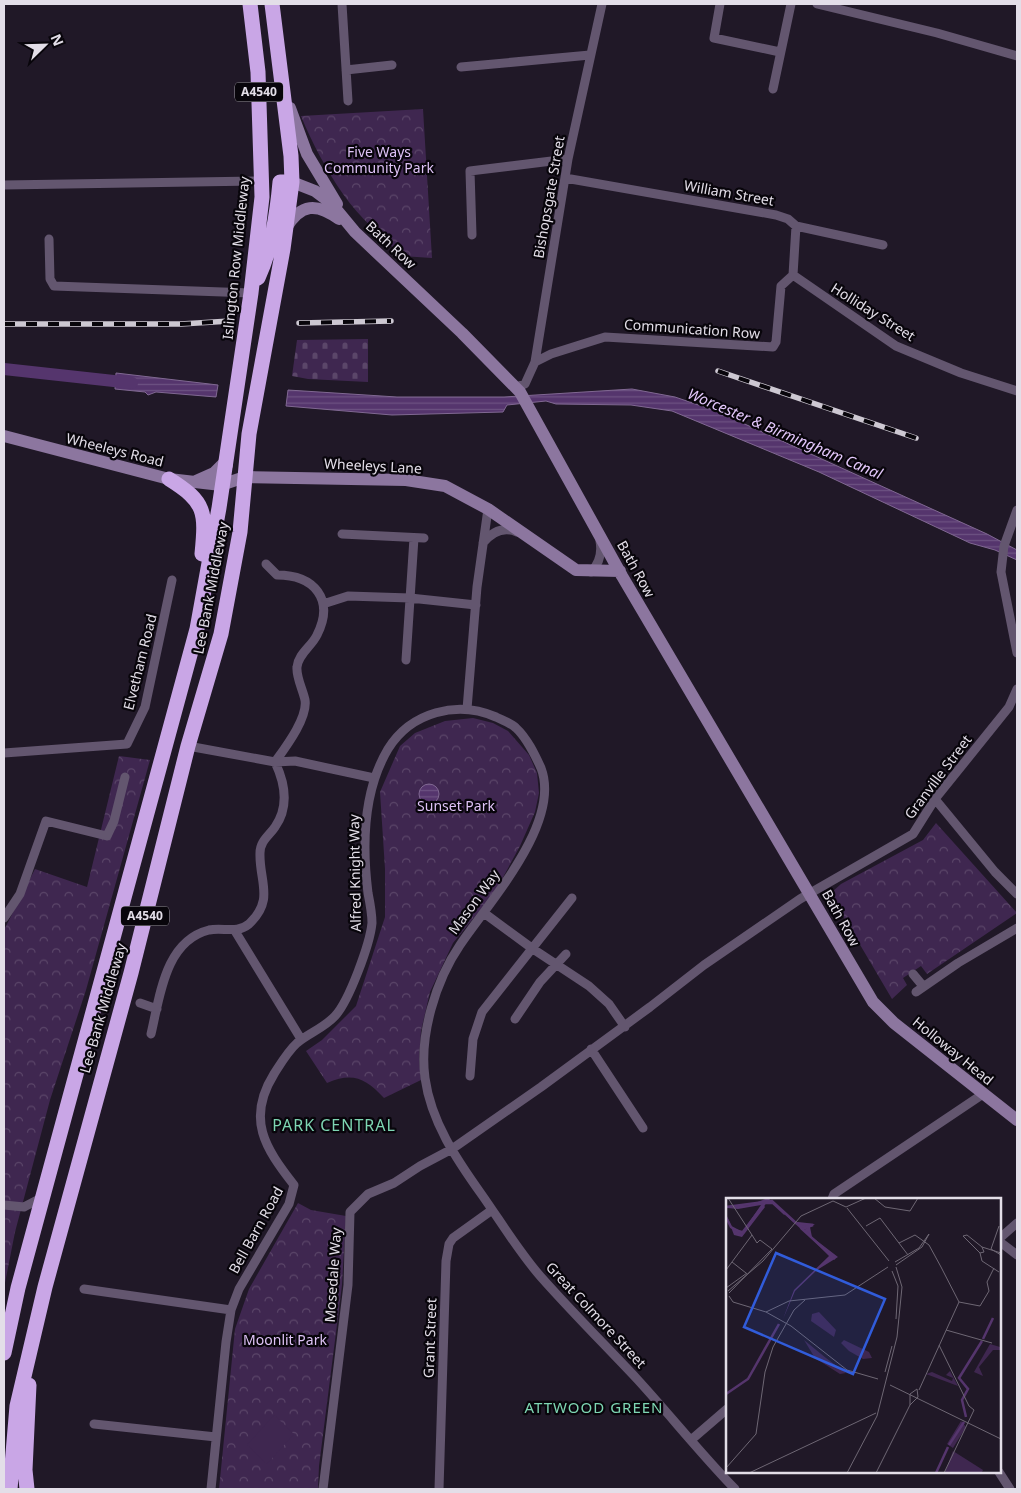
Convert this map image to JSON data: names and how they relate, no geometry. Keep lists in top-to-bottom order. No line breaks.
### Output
{"streets":{"highway":["A4540","Islington Row Middleway","Lee Bank Middleway"],"main road":["Bath Row","Wheeleys Road","Wheeleys Lane","Holloway Head"],"street":["William Street","Bishopsgate Street","Holliday Street","Communication Row","Elvetham Road","Granville Street","Alfred Knight Way","Mason Way","Bell Barn Road","Mosedale Way","Great Colmore Street","Grant Street"]},"crossings":[["A4540","Bath Row"],["A4540","Wheeleys Lane"],["A4540","Lee Bank Middleway"],["William Street","Bishopsgate Street"],["Bishopsgate Street","Bath Row"],["Bishopsgate Street","Communication Row"],["Bath Row","Wheeleys Lane"],["Bath Row","Granville Street"],["Bath Row","Holloway Head"],["Islington Row Middleway","Wheeleys Road"],["Islington Row Middleway","Wheeleys Lane"],["Islington Row Middleway","Lee Bank Middleway"],["Holliday Street","Communication Row"],["Wheeleys Road","Wheeleys Lane"],["Wheeleys Road","Lee Bank Middleway"],["Wheeleys Lane","Lee Bank Middleway"],["Granville Street","Mosedale Way"],["Alfred Knight Way","Mason Way"],["Alfred Knight Way","Bell Barn Road"],["Mason Way","Mosedale Way"],["Mason Way","Great Colmore Street"],["Mosedale Way","Great Colmore Street"],["Great Colmore Street","Grant Street"]],"districts":["PARK CENTRAL","ATTWOOD GREEN"],"water":["Worcester & Birmingham Canal"],"parks":["Five Ways Community Park","Sunset Park","Moonlit Park"],"north":"top right"}
